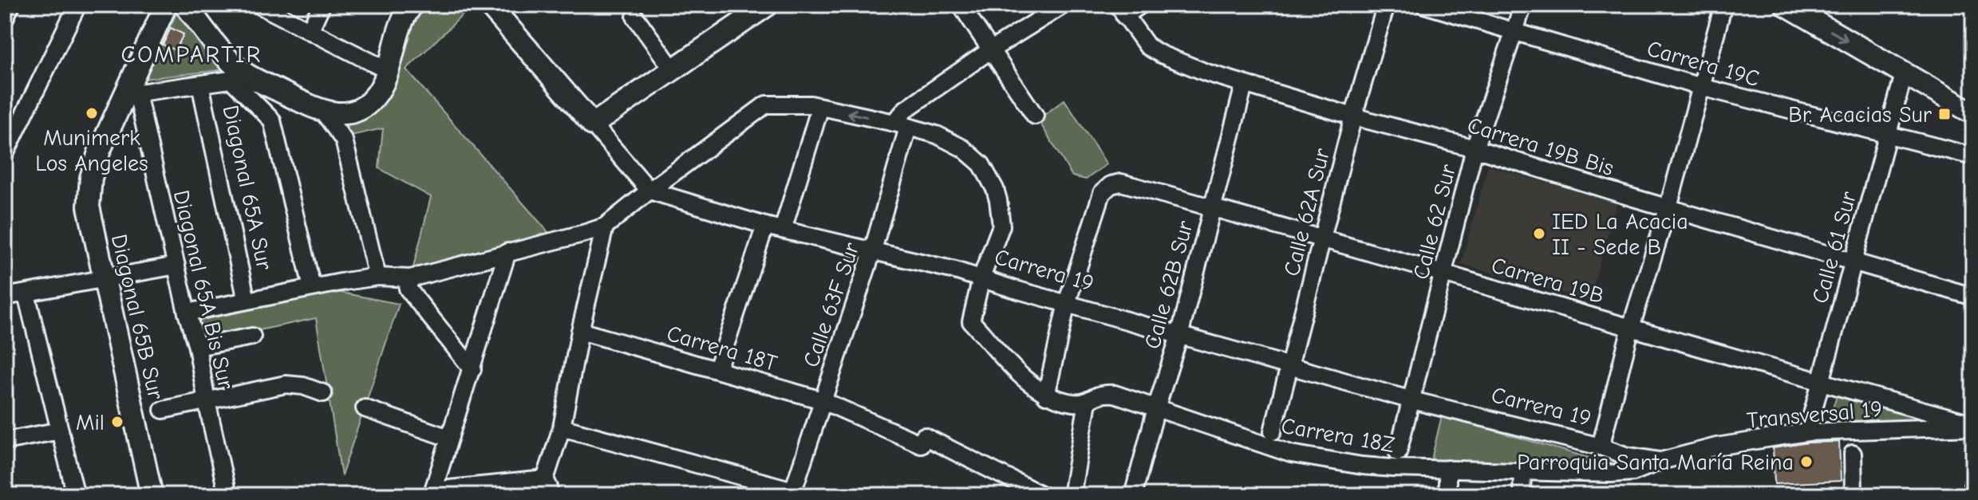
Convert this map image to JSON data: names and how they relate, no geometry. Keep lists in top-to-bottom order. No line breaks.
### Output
{"streets":{"street":["Carrera 19C","Carrera 19B Bis","Diagonal 65A Sur","Calle 62A Sur","Calle 62 Sur","Calle 61 Sur","Carrera 19","Carrera 19B","Calle 62B Sur","Diagonal 65A Bis Sur","Calle 63F Sur","Diagonal 65B Sur","Carrera 18T","Transversal 19","Carrera 18Z"]},"crossings":[["Carrera 19C","Calle 62 Sur"],["Carrera 19C","Calle 61 Sur"],["Carrera 19B Bis","Calle 62A Sur"],["Carrera 19B Bis","Calle 62 Sur"],["Carrera 19B Bis","Calle 61 Sur"],["Carrera 19B Bis","Calle 62B Sur"],["Calle 62A Sur","Carrera 19"],["Calle 62A Sur","Carrera 19B"],["Calle 62 Sur","Carrera 19"],["Calle 62 Sur","Carrera 19B"],["Calle 61 Sur","Carrera 19B"],["Calle 61 Sur","Transversal 19"],["Carrera 19","Carrera 19B"],["Carrera 19","Calle 62B Sur"],["Carrera 19","Calle 63F Sur"],["Carrera 19","Transversal 19"],["Carrera 19","Carrera 18Z"],["Carrera 19B","Calle 62B Sur"],["Carrera 19B","Transversal 19"],["Calle 62B Sur","Carrera 18Z"],["Diagonal 65A Bis Sur","Diagonal 65B Sur"],["Calle 63F Sur","Carrera 18T"],["Transversal 19","Carrera 18Z"]],"districts":["COMPARTIR"],"places":{"other":["Munimerk Los Angeles","IED La Acacia II - Sede B","Mil","Parroquia Santa María Reina"],"transit":["Br. Acacias Sur"]}}
